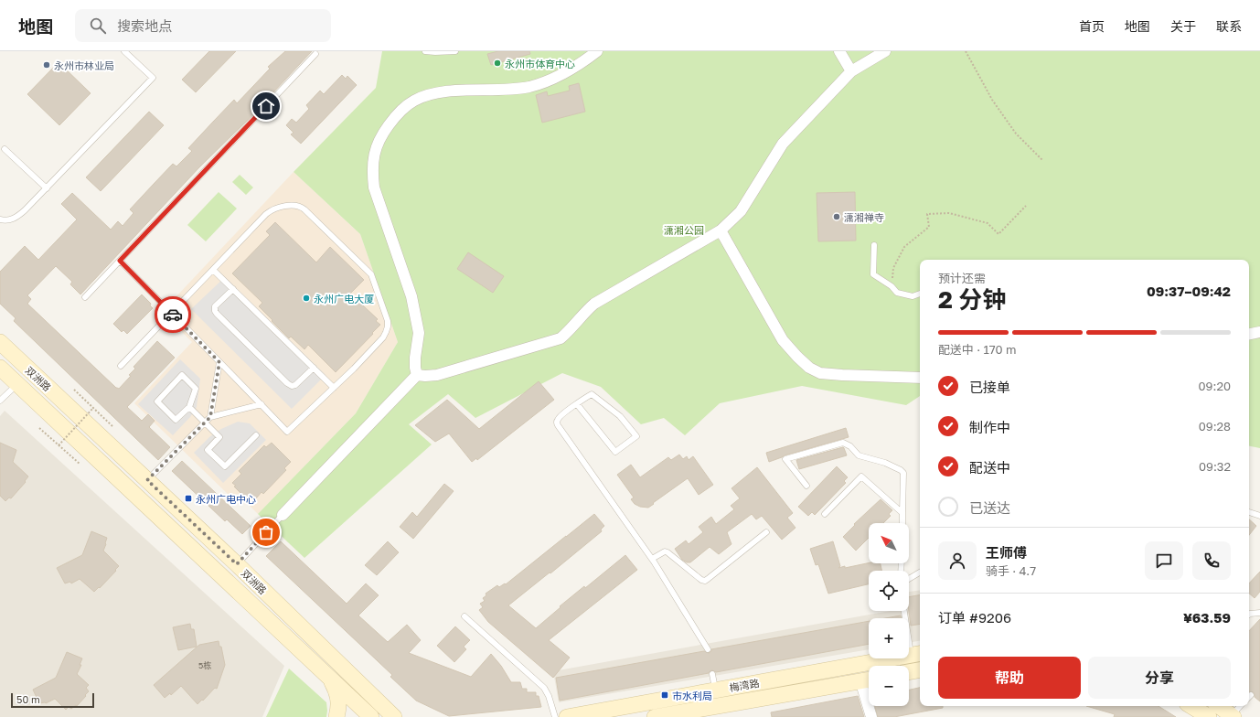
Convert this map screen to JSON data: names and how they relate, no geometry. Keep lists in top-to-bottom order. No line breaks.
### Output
{"streets":{"main road":["双洲路","梅湾路"]},"parks":["潇湘公园"],"places":{"other":["永州市体育中心","永州市林业局","潇湘禅寺","永州广电大厦"],"transit":["永州广电中心","市水利局"]},"house_numbers":["5栋"],"scale_bar":"50 m","north":"top left","page":{"header":"地图","search":"搜索地点","nav":["首页","地图","关于","联系"],"heading":["2 分钟","预计还需","09:37–09:42"],"panel":["王师傅","骑手 · 4.7","订单 #9206","¥63.59"],"bar":"配送中 · 170 m","list":[["已接单","09:20"],["制作中","09:28"],["配送中","09:32"],"已送达"],"map_buttons":["+","−"],"buttons":["帮助","分享"],"scale":"50 m"}}
